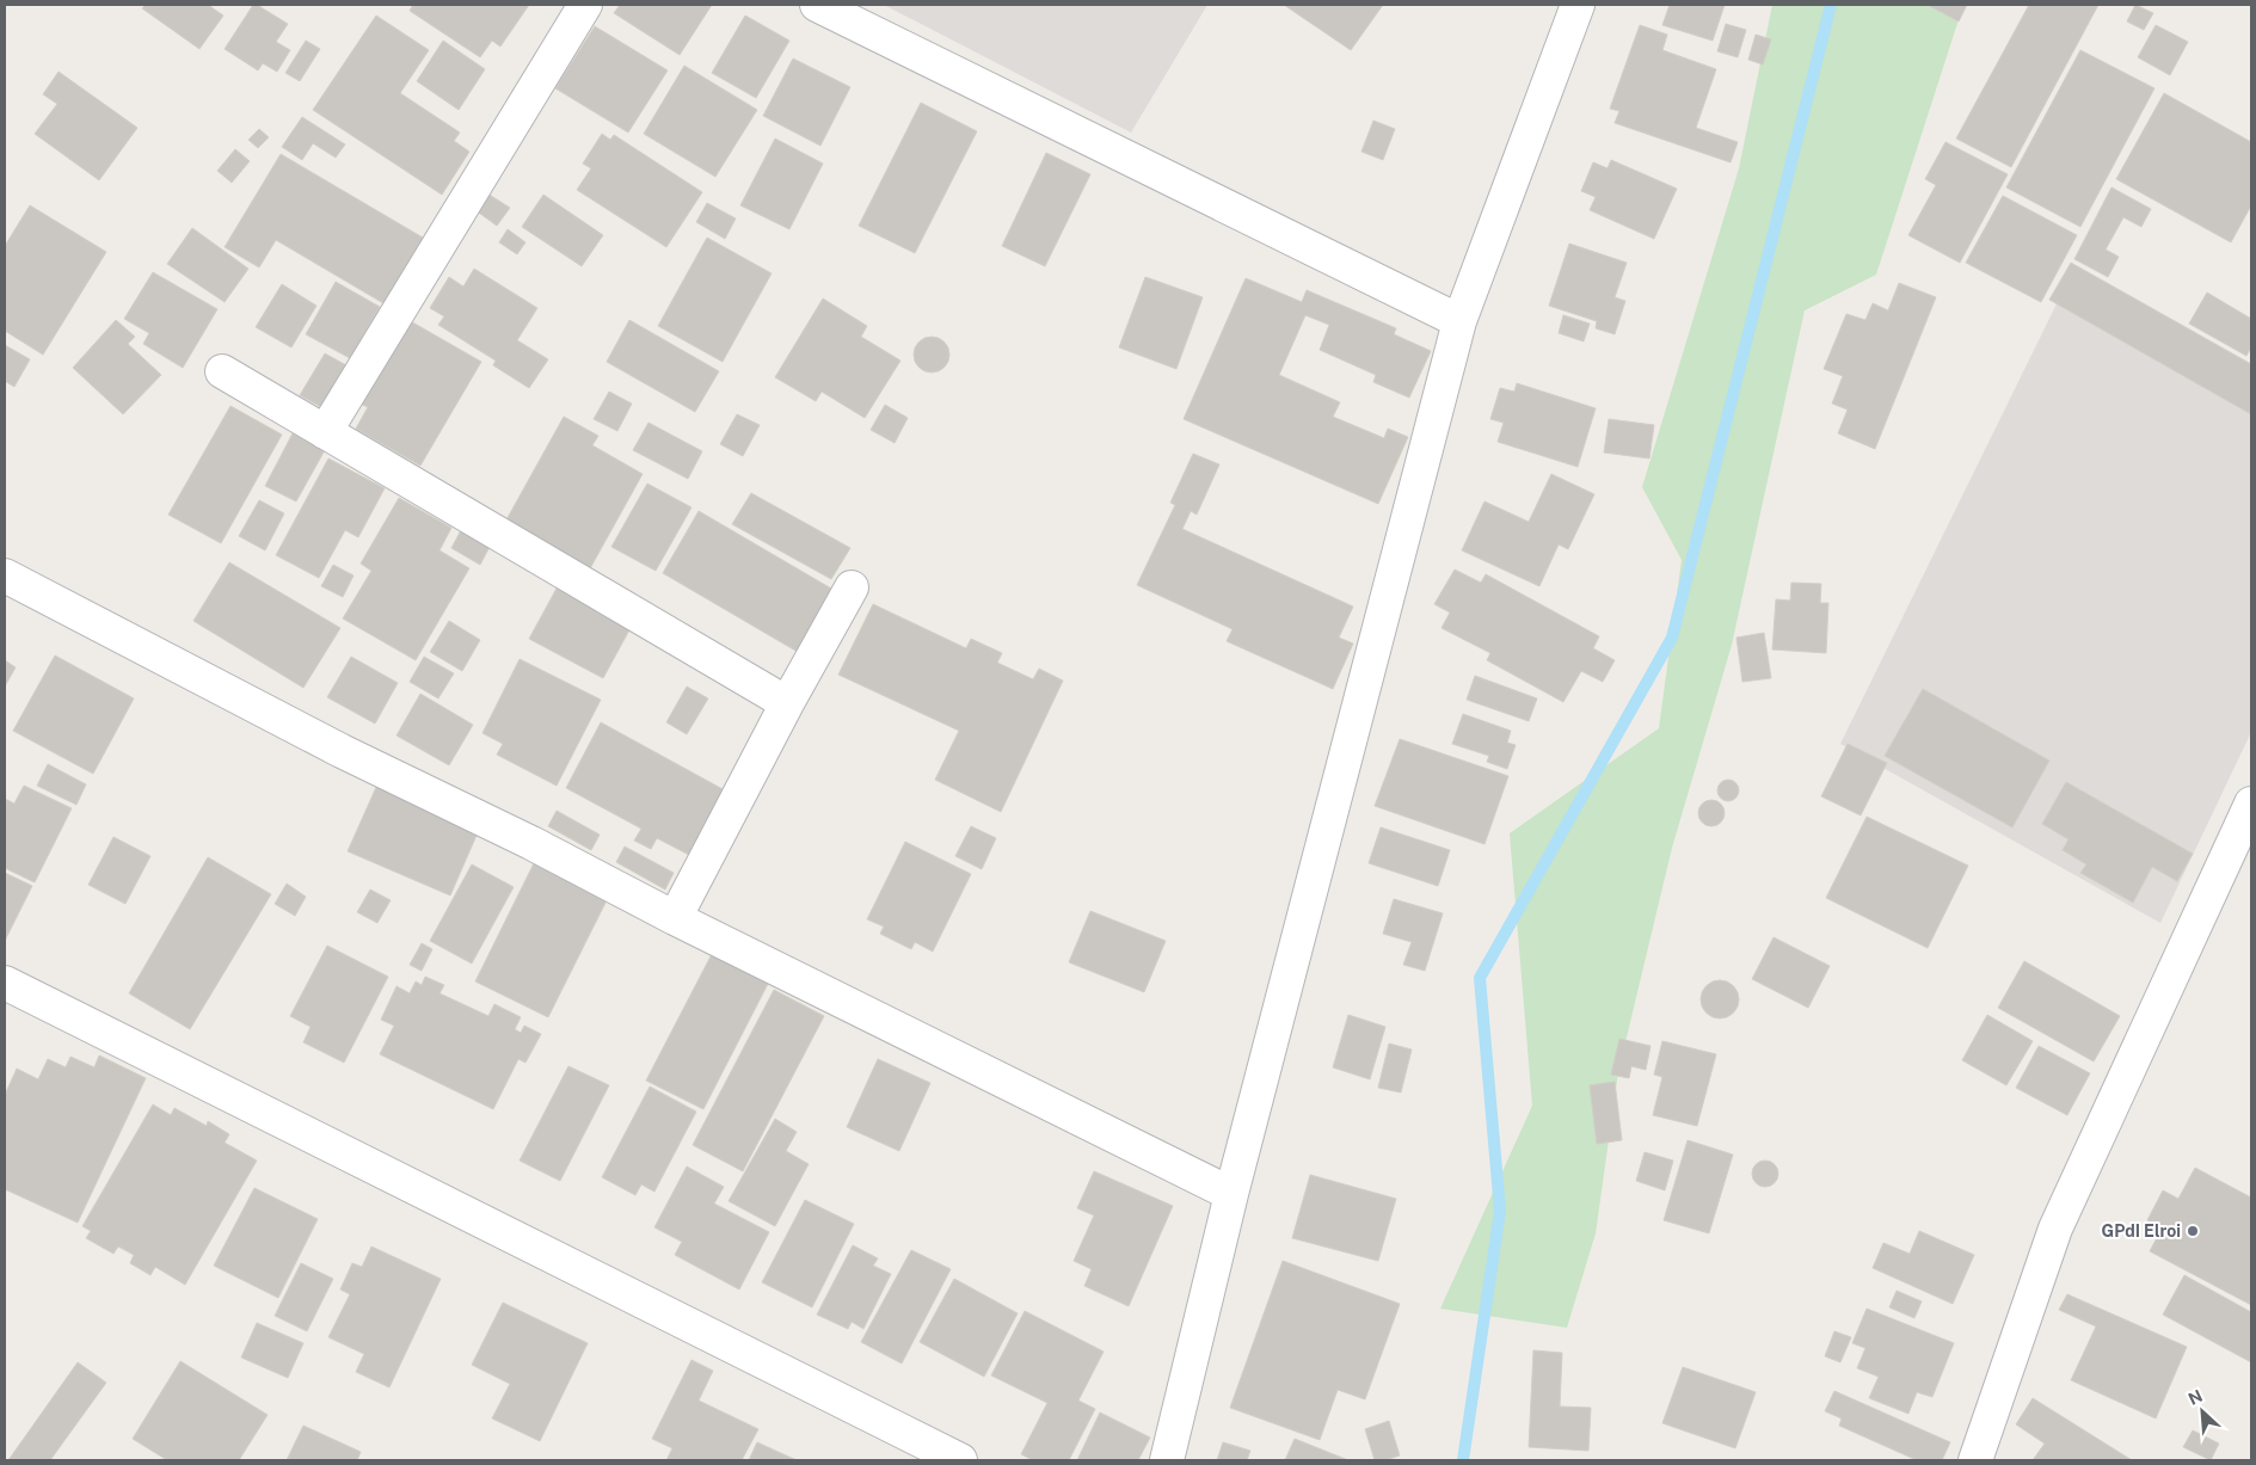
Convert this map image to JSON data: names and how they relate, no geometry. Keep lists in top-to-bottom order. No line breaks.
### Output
{"places":["GPdI Elroi"],"north":"top left"}
